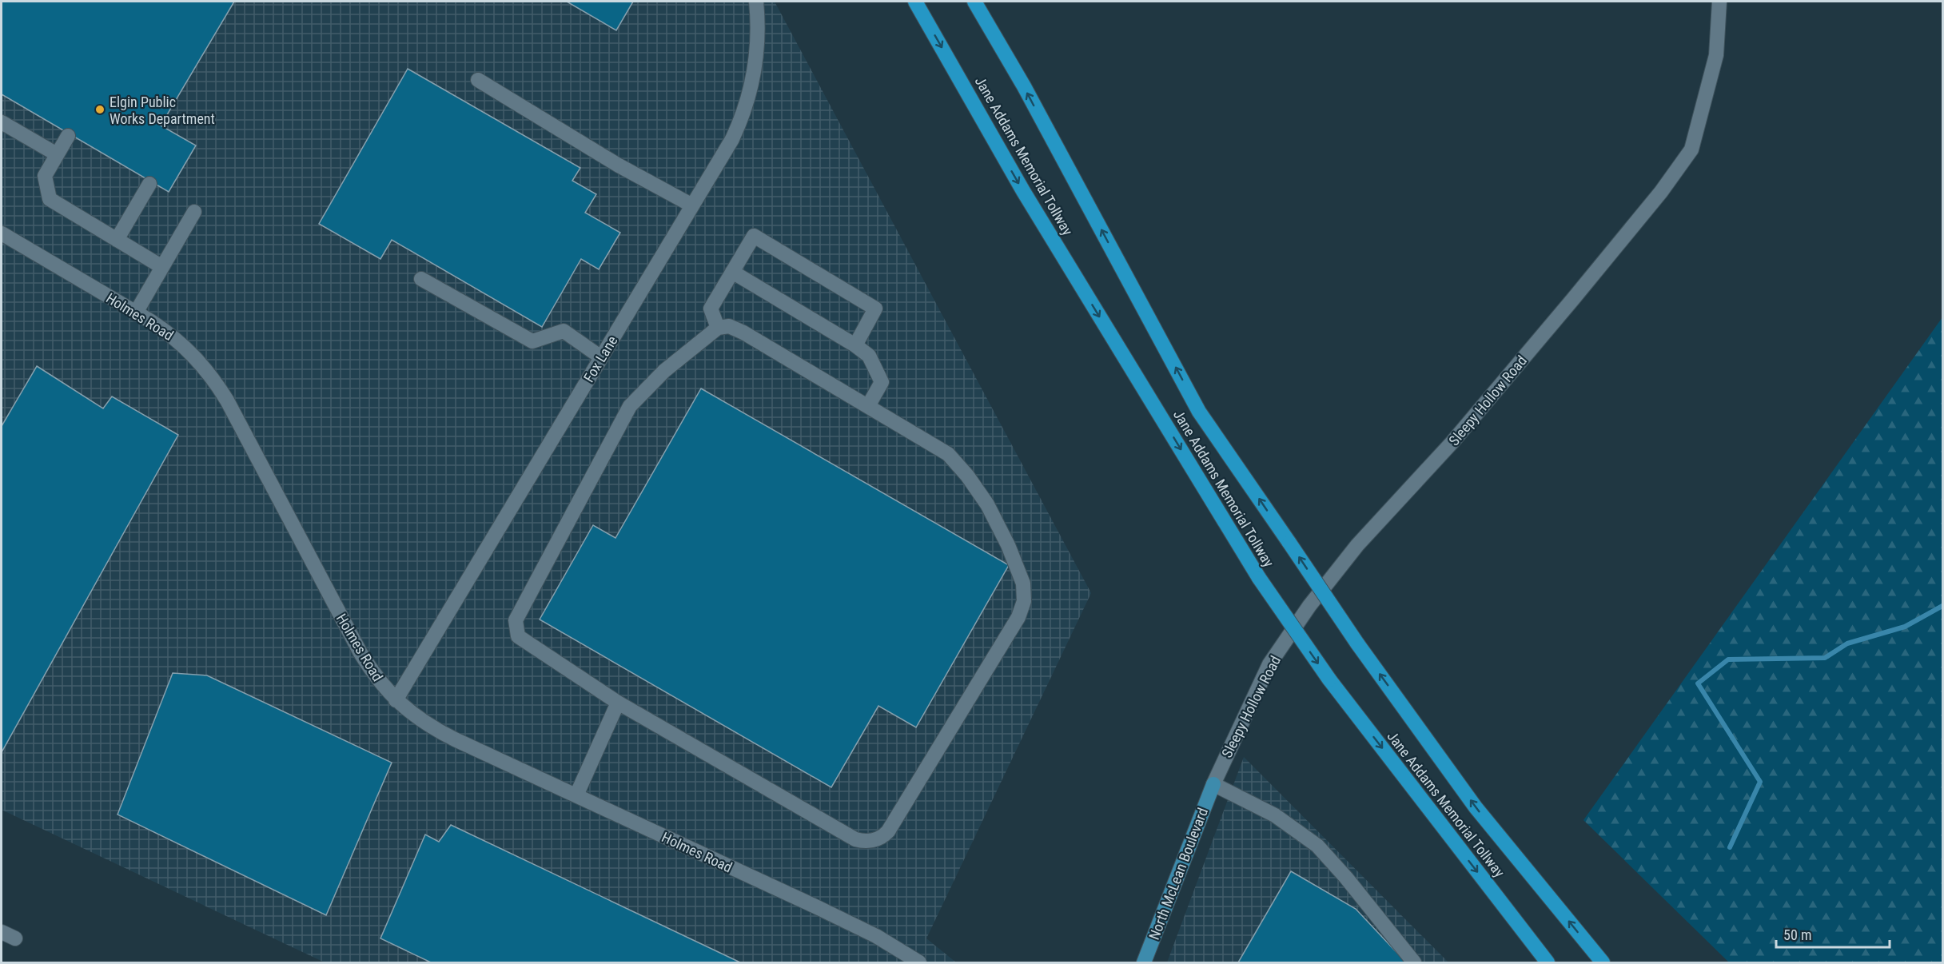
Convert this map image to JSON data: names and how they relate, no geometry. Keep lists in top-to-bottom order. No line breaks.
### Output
{"streets":{"highway":["Jane Addams Memorial Tollway"],"main road":["North McLean Boulevard"],"street":["Holmes Road","Fox Lane","Sleepy Hollow Road"]},"crossings":[["Holmes Road","Fox Lane"],["Sleepy Hollow Road","North McLean Boulevard"]],"places":["Elgin Public Works Department"],"scale_bar":"50 m"}
